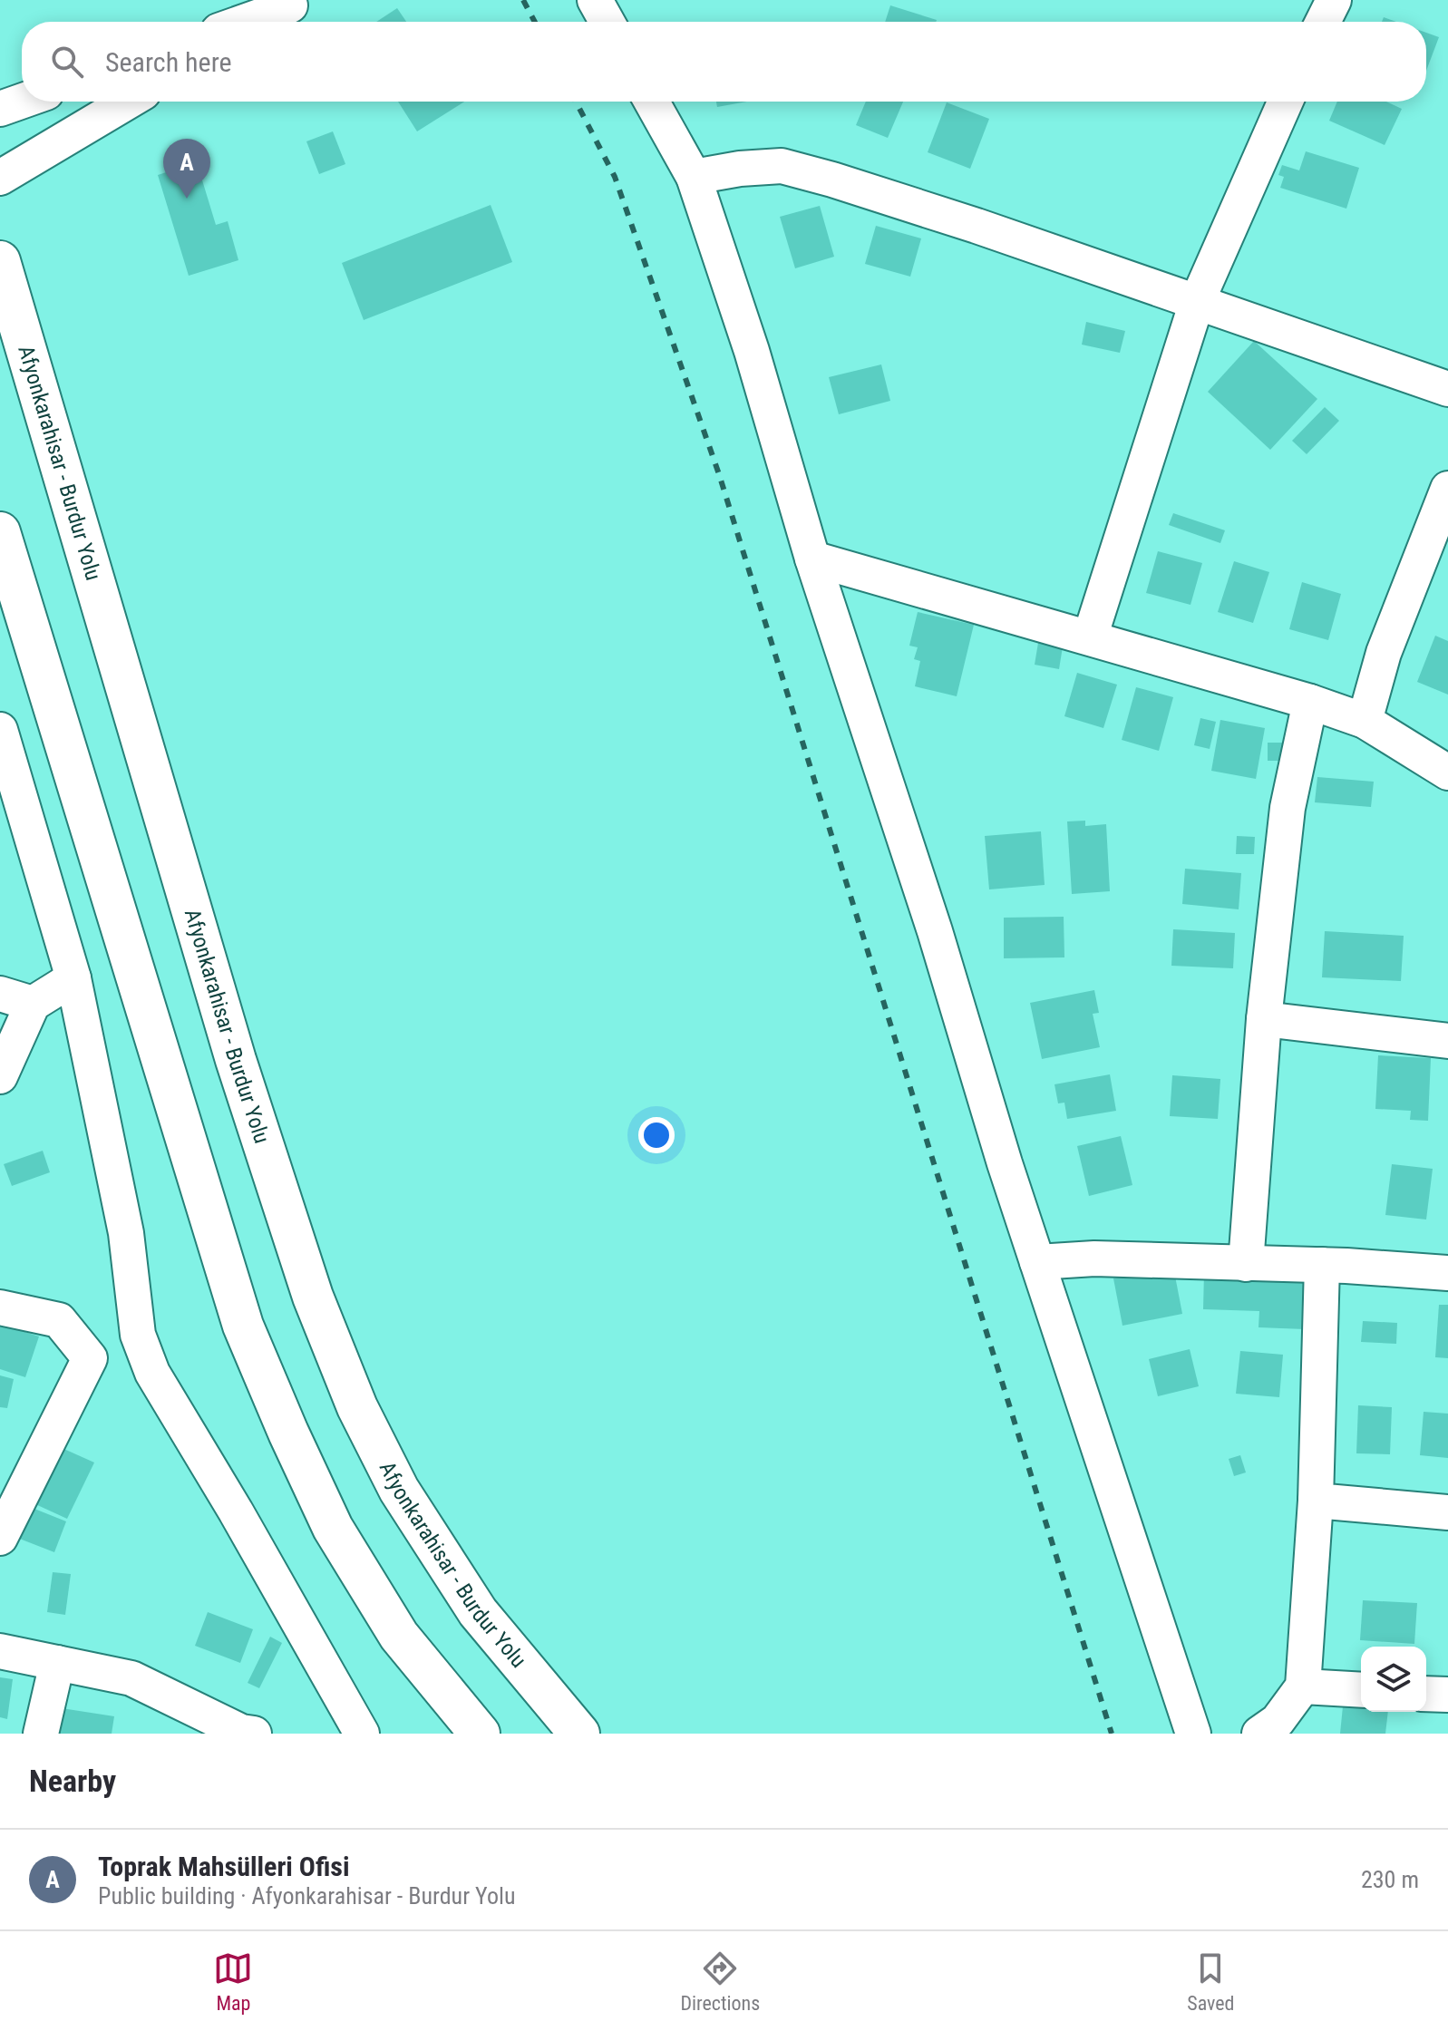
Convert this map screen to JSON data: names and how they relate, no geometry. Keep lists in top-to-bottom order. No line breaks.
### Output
{"streets":{"highway":["Afyonkarahisar - Burdur Yolu"]},"page":{"search":"Search here","pins":"A","heading":"Nearby","list":[{"mark":"A","name":"Toprak Mahsülleri Ofisi","note":"Public building · Afyonkarahisar - Burdur Yolu","value":"230 m"}],"nav":["Map","Directions","Saved"]}}
